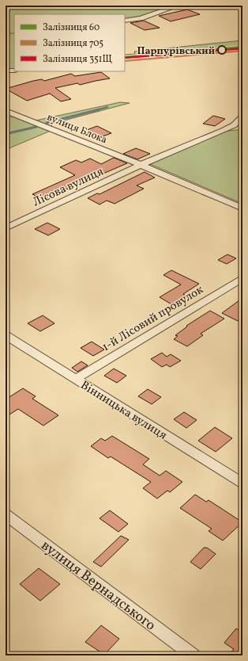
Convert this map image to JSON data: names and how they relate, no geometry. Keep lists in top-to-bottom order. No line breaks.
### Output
{"streets":{"street":["вулиця Блока","Лісова вулиця","1-й Лісовий провулок","Вінницька вулиця","вулиця Вернадського"]},"crossings":[["вулиця Блока","Лісова вулиця"],["1-й Лісовий провулок","Вінницька вулиця"]],"places":["Парпурівський"],"lines":["rail line 60","rail line 351Щ","rail line 705"],"legend":["Залізниця 60","Залізниця 705","Залізниця 351Щ"]}
